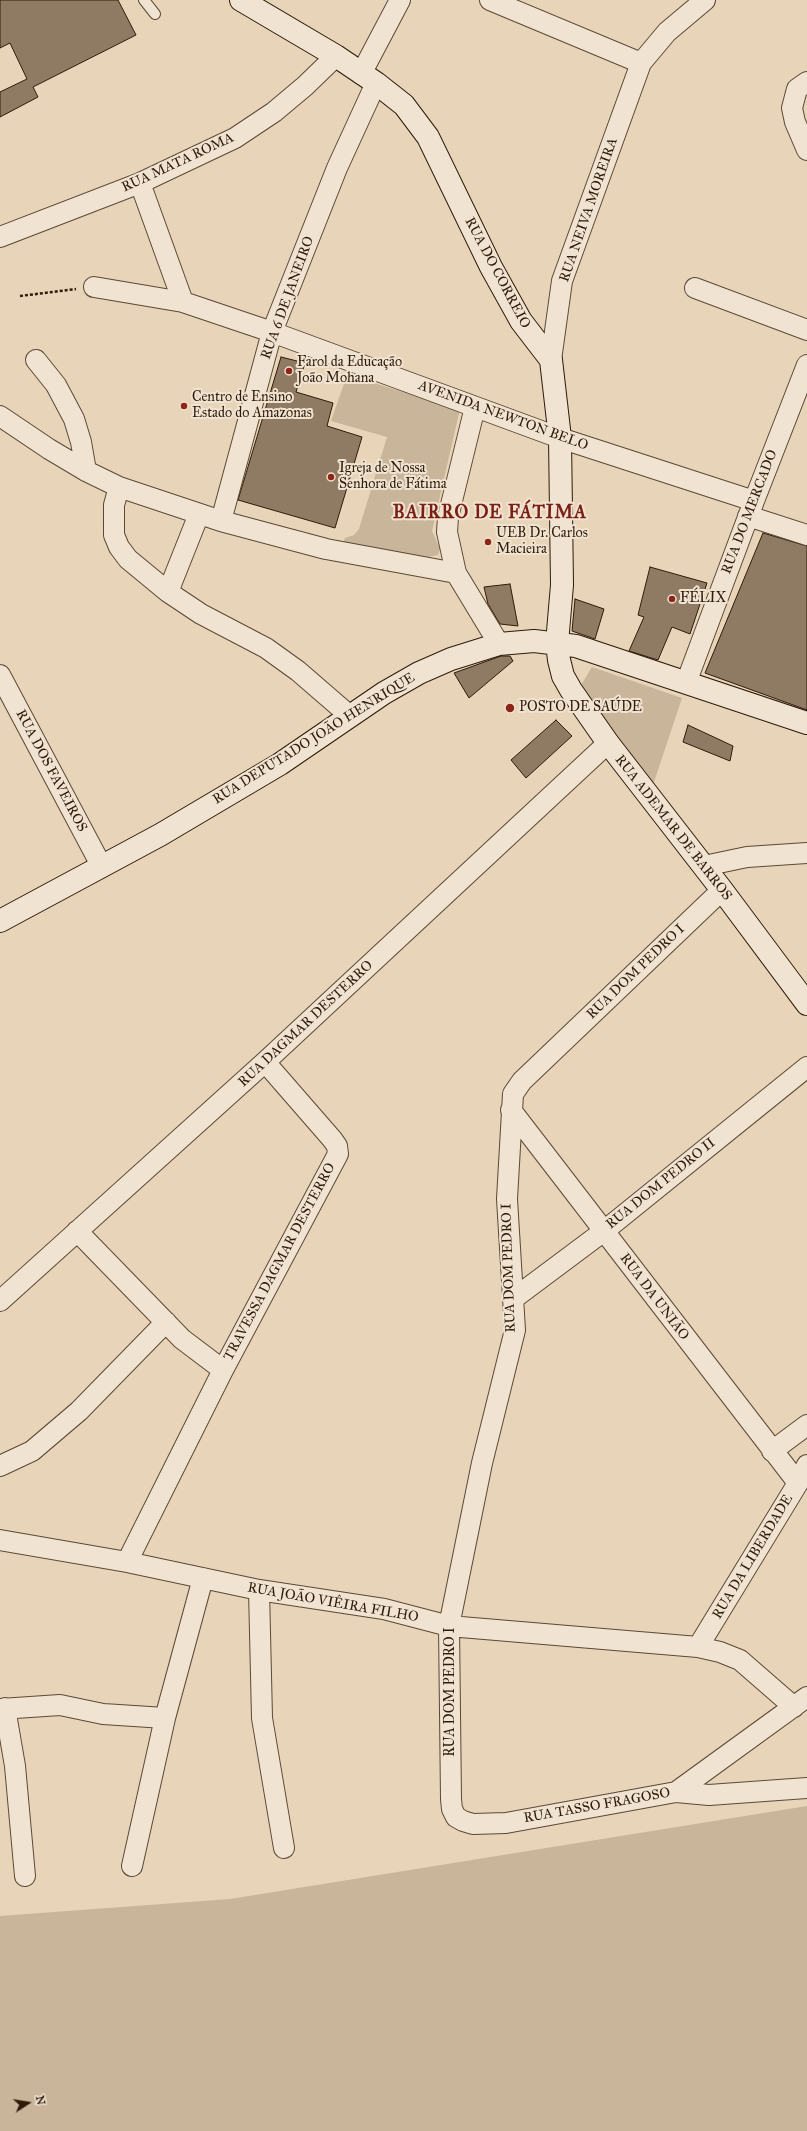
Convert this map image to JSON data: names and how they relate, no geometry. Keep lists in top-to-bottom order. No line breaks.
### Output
{"streets":{"main road":["RUA DO CORREIO","RUA DEPUTADO JOÃO HENRIQUE","RUA ADEMAR DE BARROS"],"street":["RUA MATA ROMA","RUA NEIVA MOREIRA","RUA 6 DE JANEIRO","AVENIDA NEWTON BELO","RUA DO MERCADO","RUA DOS FAVEIROS","RUA DOM PEDRO I","RUA DAGMAR DESTERRO","RUA DOM PEDRO II","TRAVESSA DAGMAR DESTERRO","RUA DA UNIÃO","RUA DA LIBERDADE","RUA JOÃO VIÊIRA FILHO","RUA TASSO FRAGOSO"]},"crossings":[["RUA MATA ROMA","RUA DO CORREIO"],["RUA NEIVA MOREIRA","RUA DO CORREIO"],["RUA DO CORREIO","RUA 6 DE JANEIRO"],["RUA 6 DE JANEIRO","AVENIDA NEWTON BELO"],["AVENIDA NEWTON BELO","RUA DO MERCADO"],["RUA DO MERCADO","RUA DEPUTADO JOÃO HENRIQUE"],["RUA DEPUTADO JOÃO HENRIQUE","RUA DOS FAVEIROS"],["RUA DEPUTADO JOÃO HENRIQUE","RUA ADEMAR DE BARROS"],["RUA ADEMAR DE BARROS","RUA DOM PEDRO I"],["RUA ADEMAR DE BARROS","RUA DAGMAR DESTERRO"],["RUA DOM PEDRO I","RUA DOM PEDRO II"],["RUA DOM PEDRO I","RUA DA UNIÃO"],["RUA DOM PEDRO I","RUA JOÃO VIÊIRA FILHO"],["RUA DOM PEDRO I","RUA TASSO FRAGOSO"],["RUA DAGMAR DESTERRO","TRAVESSA DAGMAR DESTERRO"],["RUA DOM PEDRO II","RUA DA UNIÃO"],["TRAVESSA DAGMAR DESTERRO","RUA JOÃO VIÊIRA FILHO"],["RUA DA UNIÃO","RUA DA LIBERDADE"],["RUA DA LIBERDADE","RUA JOÃO VIÊIRA FILHO"]],"districts":["BAIRRO DE FÁTIMA"],"places":["Farol da Educação João Mohana","Centro de Ensino Estado do Amazonas","Igreja de Nossa Senhora de Fátima","UEB Dr. Carlos Macieira","FÉLIX","POSTO DE SAÚDE"],"north":"right"}
